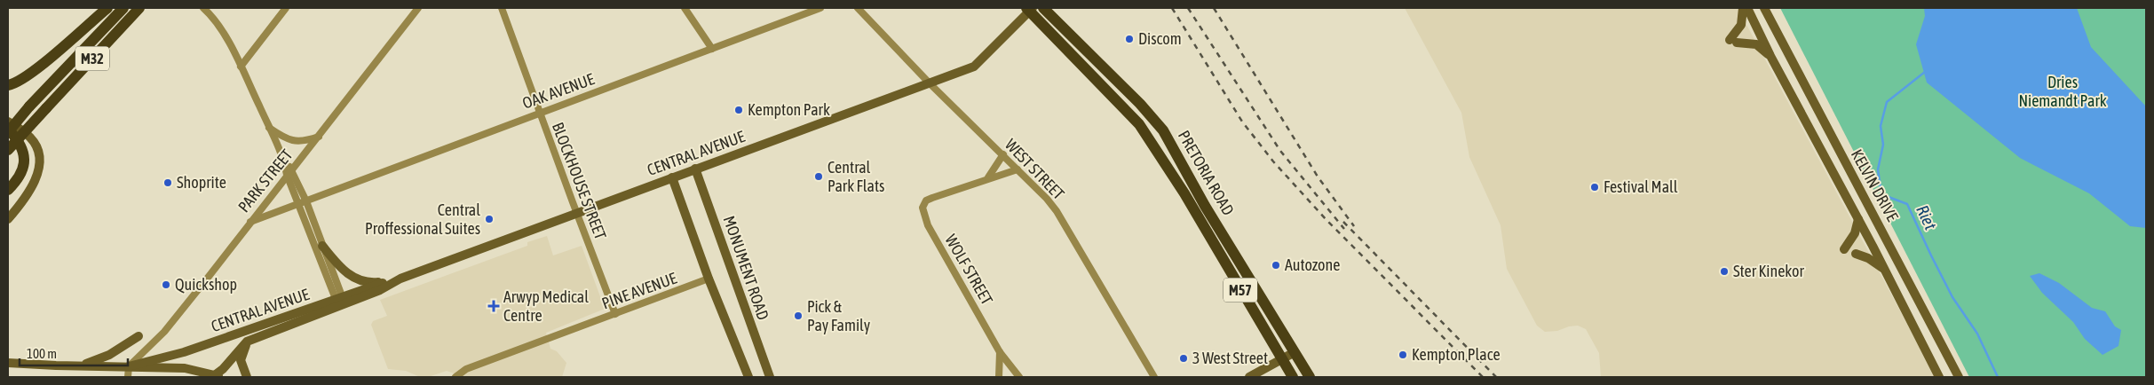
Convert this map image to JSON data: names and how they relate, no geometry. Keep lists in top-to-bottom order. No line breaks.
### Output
{"streets":{"main road":["M32","CENTRAL AVENUE","PRETORIA ROAD","KELVIN DRIVE","MONUMENT ROAD","M57"],"street":["OAK AVENUE","WEST STREET","PARK STREET","BLOCKHOUSE STREET","WOLF STREET","PINE AVENUE"]},"crossings":[["OAK AVENUE","PARK STREET"],["OAK AVENUE","BLOCKHOUSE STREET"],["CENTRAL AVENUE","WEST STREET"],["CENTRAL AVENUE","PRETORIA ROAD"],["CENTRAL AVENUE","PARK STREET"],["CENTRAL AVENUE","BLOCKHOUSE STREET"],["CENTRAL AVENUE","MONUMENT ROAD"],["BLOCKHOUSE STREET","PINE AVENUE"]],"water":["Riet"],"parks":["Dries Niemandt Park"],"places":{"other":["Discom","Kempton Park","Central Park Flats","Shoprite","Festival Mall","Central Proffessional Suites","Autozone","Ster Kinekor","Quickshop","Pick & Pay Family","Kempton Place","3 West Street"],"health":["Arwyp Medical Centre"]},"scale_bar":"100 m"}
